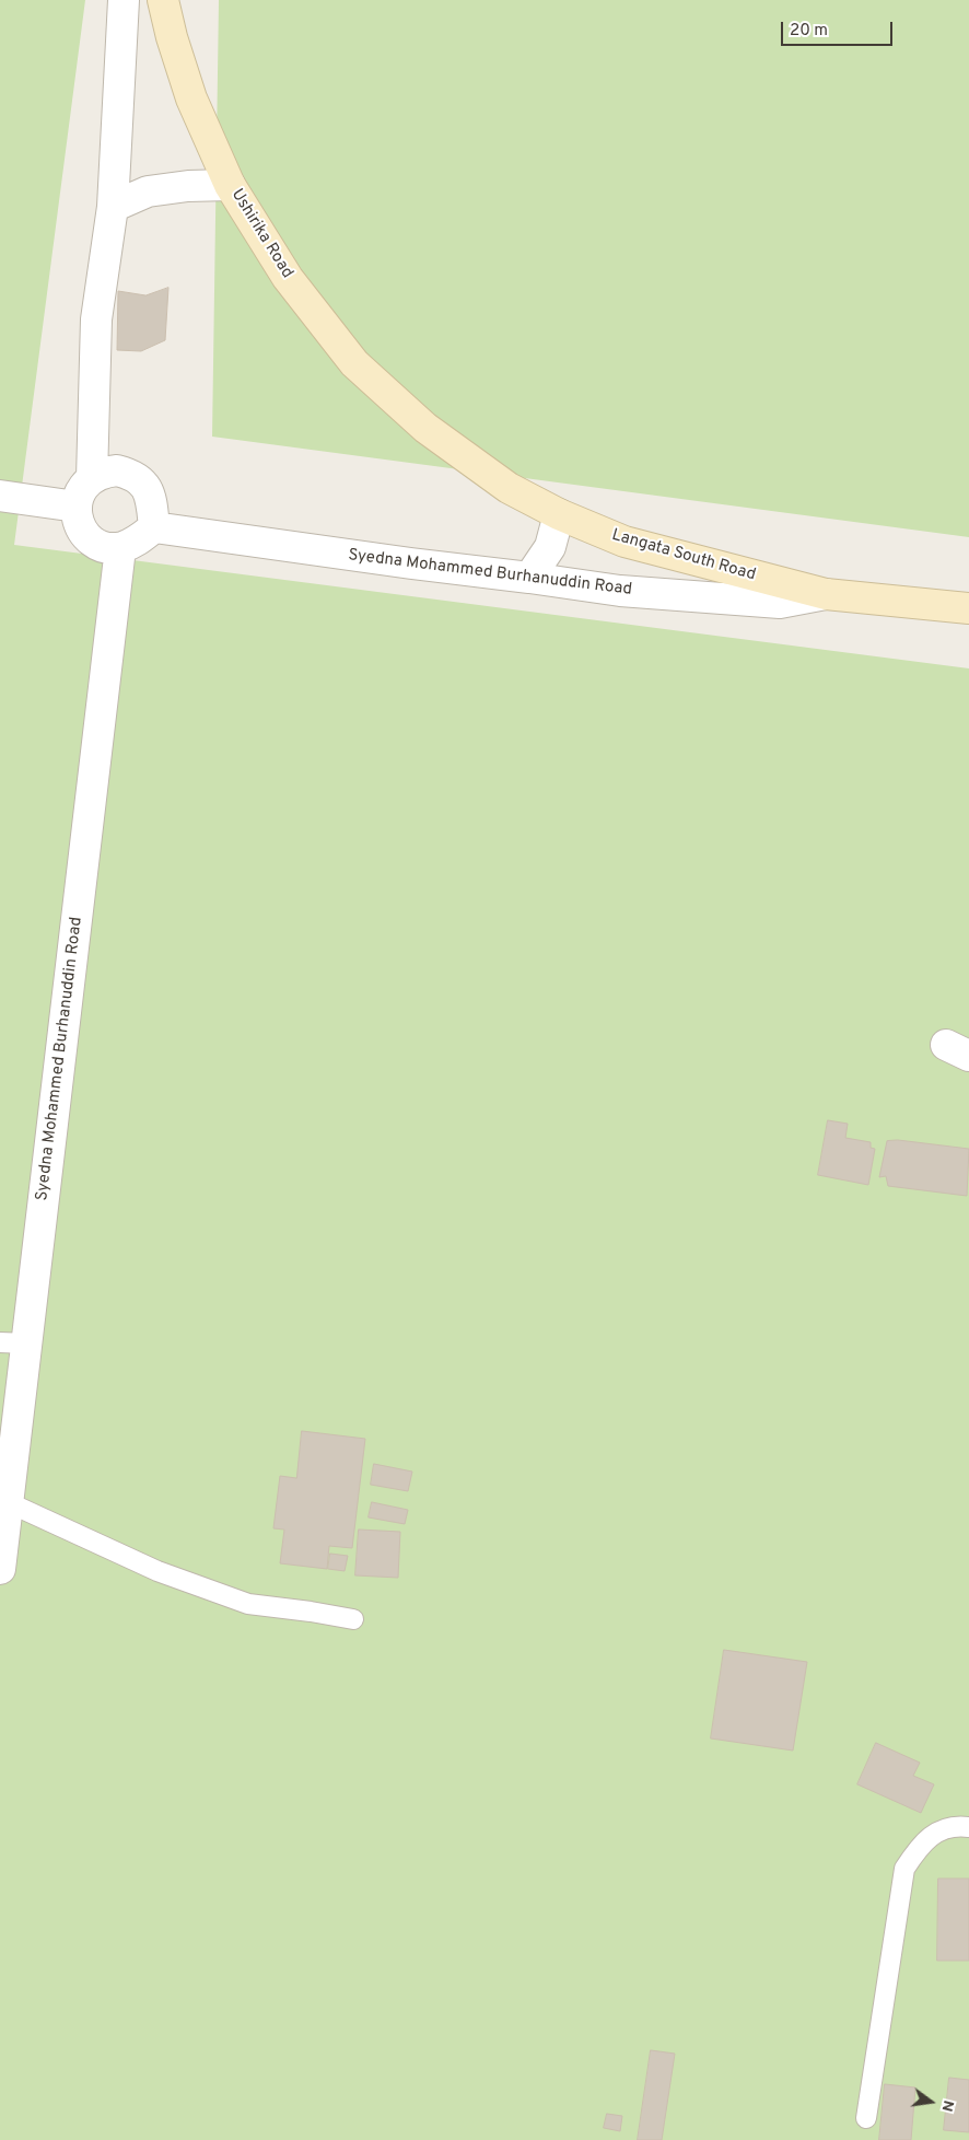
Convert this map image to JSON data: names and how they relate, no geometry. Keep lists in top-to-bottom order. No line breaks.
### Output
{"streets":{"street":["Ushirika Road","Langata South Road","Syedna Mohammed Burhanuddin Road"]},"crossings":[["Ushirika Road","Langata South Road"],["Langata South Road","Syedna Mohammed Burhanuddin Road"]],"scale_bar":"20 m","north":"right"}
